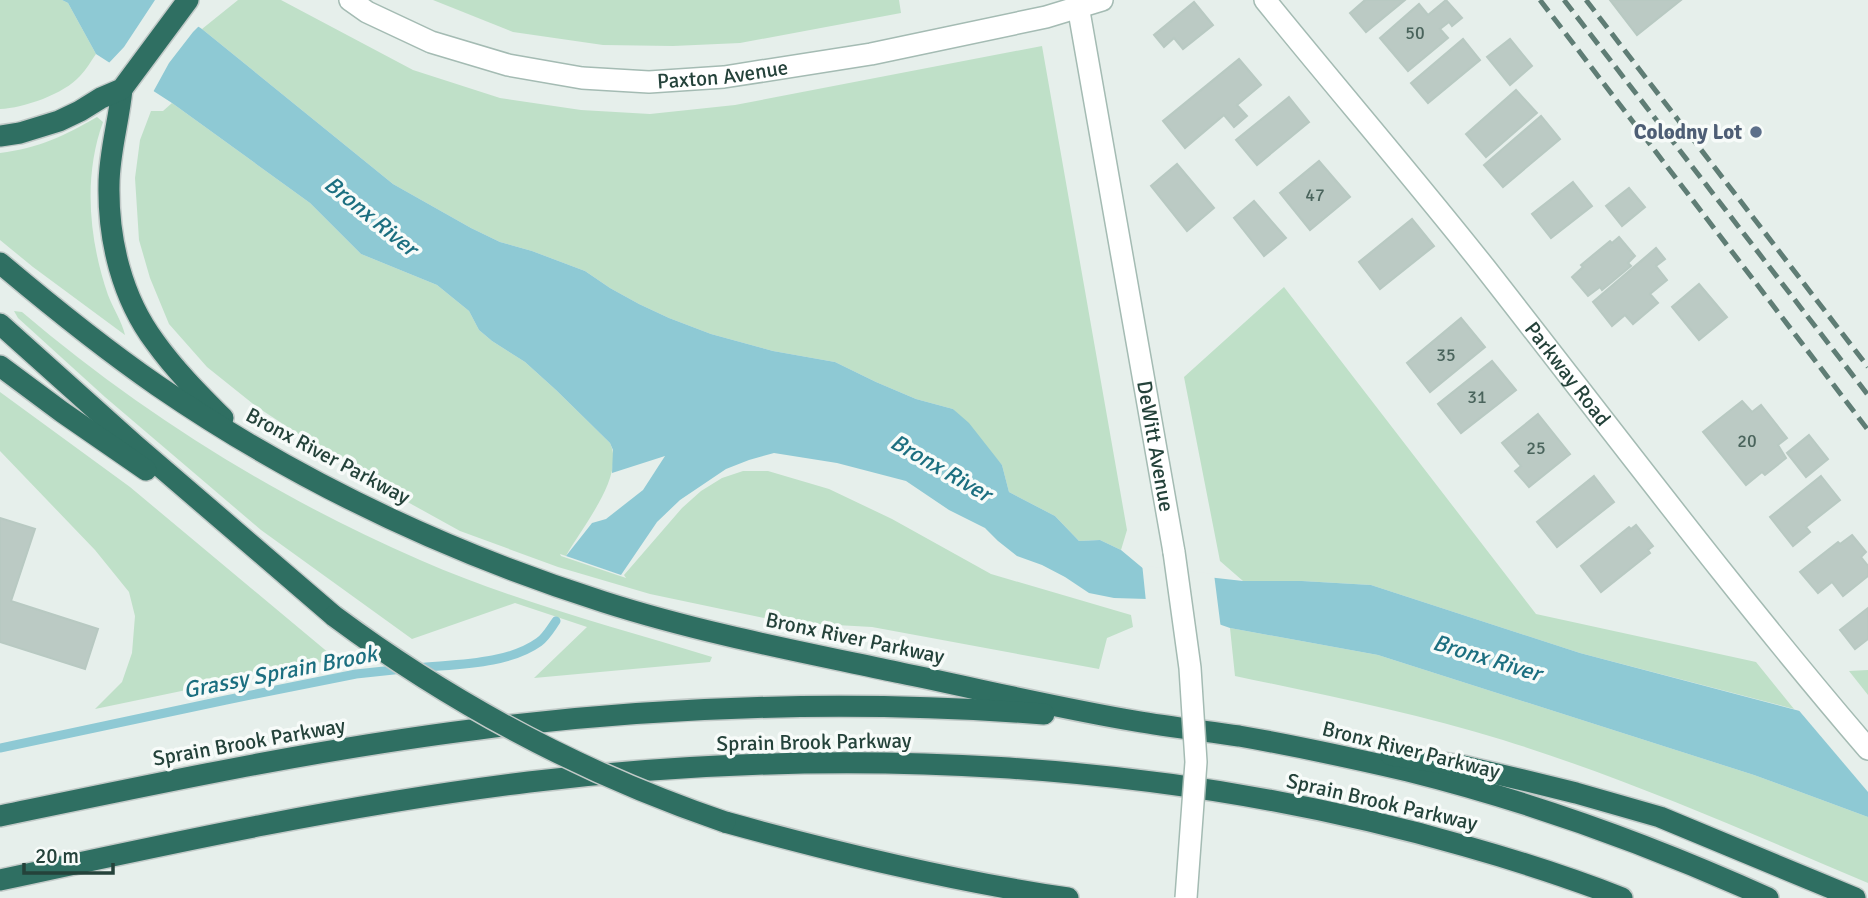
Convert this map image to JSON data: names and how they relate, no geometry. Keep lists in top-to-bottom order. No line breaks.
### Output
{"streets":{"highway":["Bronx River Parkway","Sprain Brook Parkway"],"street":["Paxton Avenue","Parkway Road","DeWitt Avenue"]},"crossings":[["Paxton Avenue","DeWitt Avenue"],["Bronx River Parkway","Sprain Brook Parkway"]],"water":["Bronx River","Grassy Sprain Brook"],"places":["Colodny Lot"],"house_numbers":["50","47","35","31","20","25"],"scale_bar":"20 m"}
